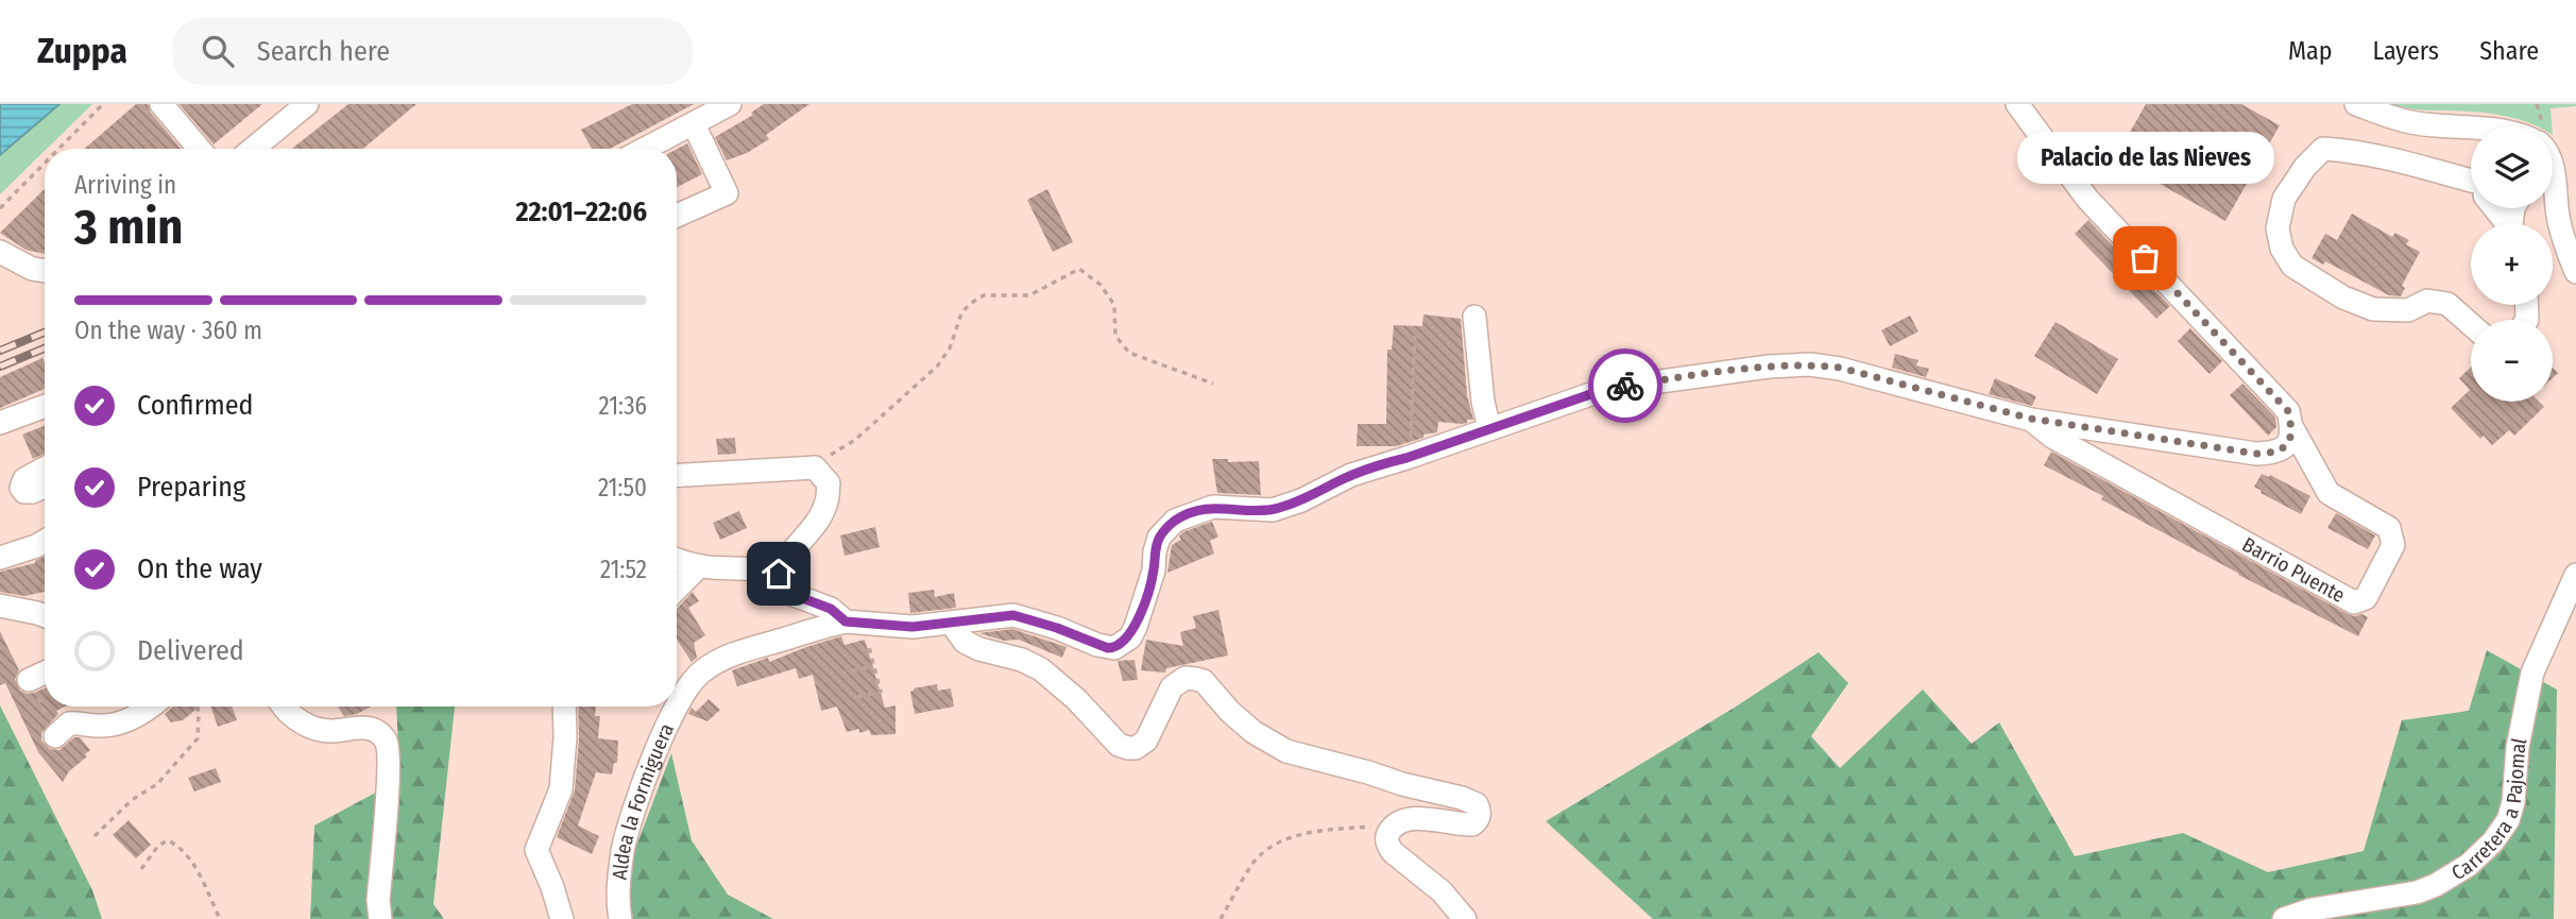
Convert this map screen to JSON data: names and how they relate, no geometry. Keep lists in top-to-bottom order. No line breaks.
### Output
{"streets":{"street":["Barrio Puente","Aldea la Formiguera","Carretera a Pajomal"]},"crossings":[["Barrio Puente","Aldea la Formiguera"]],"places":["Palacio de las Nieves"],"page":{"header":"Zuppa","search":"Search here","nav":["Map","Layers","Share"],"map_buttons":["+","−"],"bubble":"Palacio de las Nieves","heading":["3 min","Arriving in","22:01–22:06"],"bar":"On the way · 360 m","list":[["Confirmed","21:36"],["Preparing","21:50"],["On the way","21:52"],"Delivered"]}}
